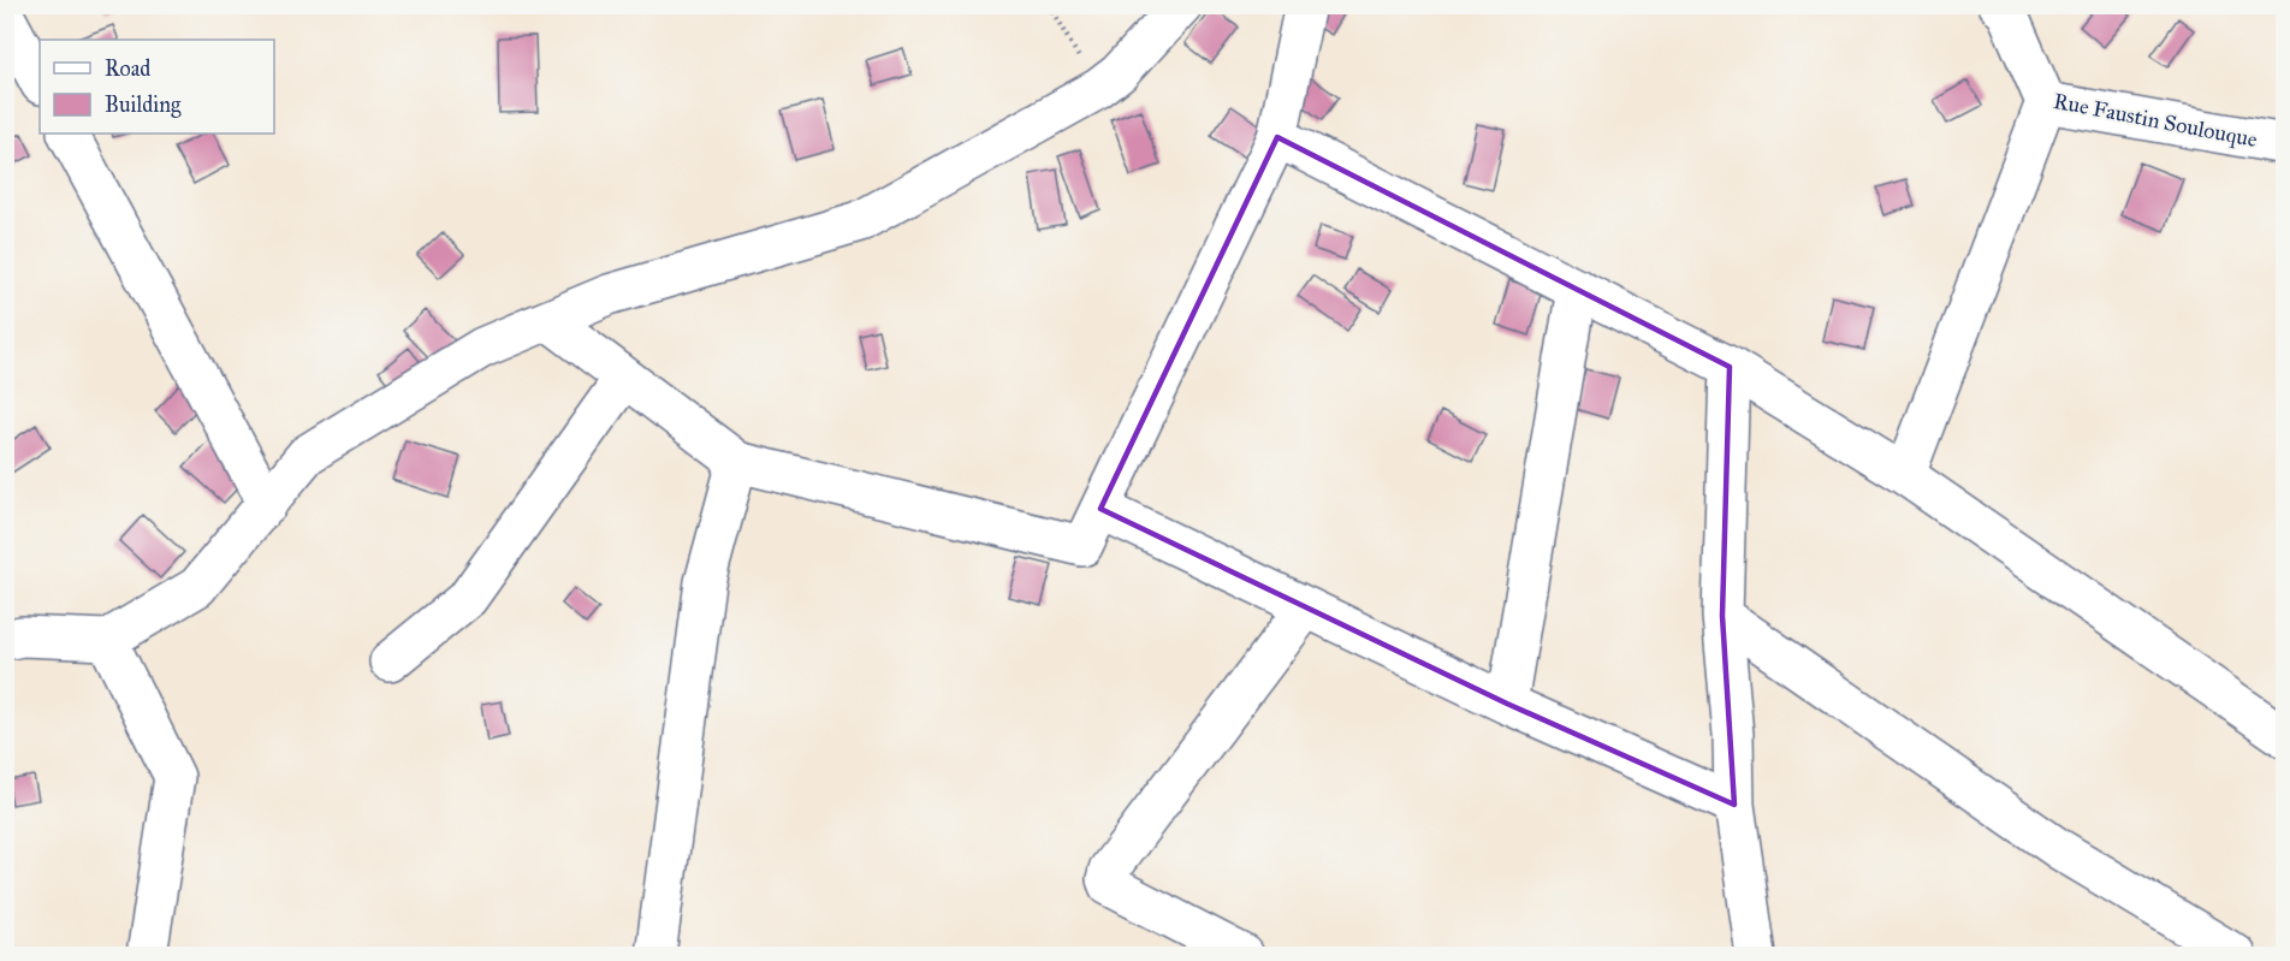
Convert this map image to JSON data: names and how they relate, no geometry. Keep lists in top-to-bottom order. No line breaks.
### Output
{"streets":{"street":["Rue Faustin Soulouque"]},"legend":["Road","Building"]}
